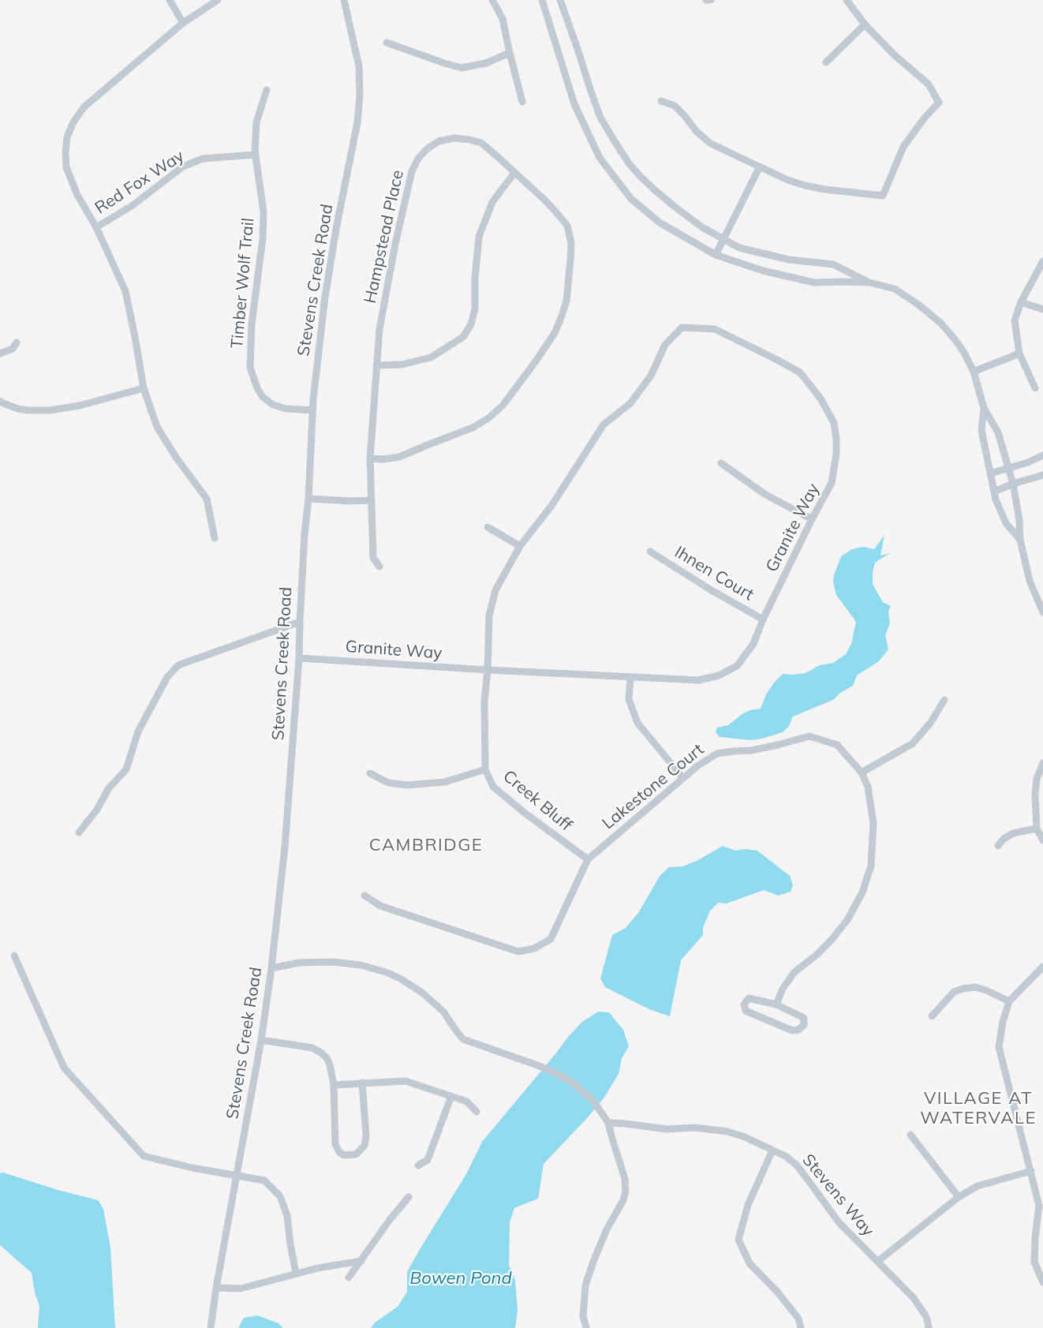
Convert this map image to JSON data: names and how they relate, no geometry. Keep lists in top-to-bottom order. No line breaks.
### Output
{"streets":{"street":["Red Fox Way","Hampstead Place","Stevens Creek Road","Timber Wolf Trail","Granite Way","Ihnen Court","Lakestone Court","Creek Bluff","Stevens Way"]},"crossings":[["Red Fox Way","Timber Wolf Trail"],["Stevens Creek Road","Timber Wolf Trail"],["Stevens Creek Road","Granite Way"],["Granite Way","Ihnen Court"],["Granite Way","Creek Bluff"],["Lakestone Court","Creek Bluff"]],"districts":["CAMBRIDGE","VILLAGE AT WATERVALE"],"water":["Bowen Pond"]}
